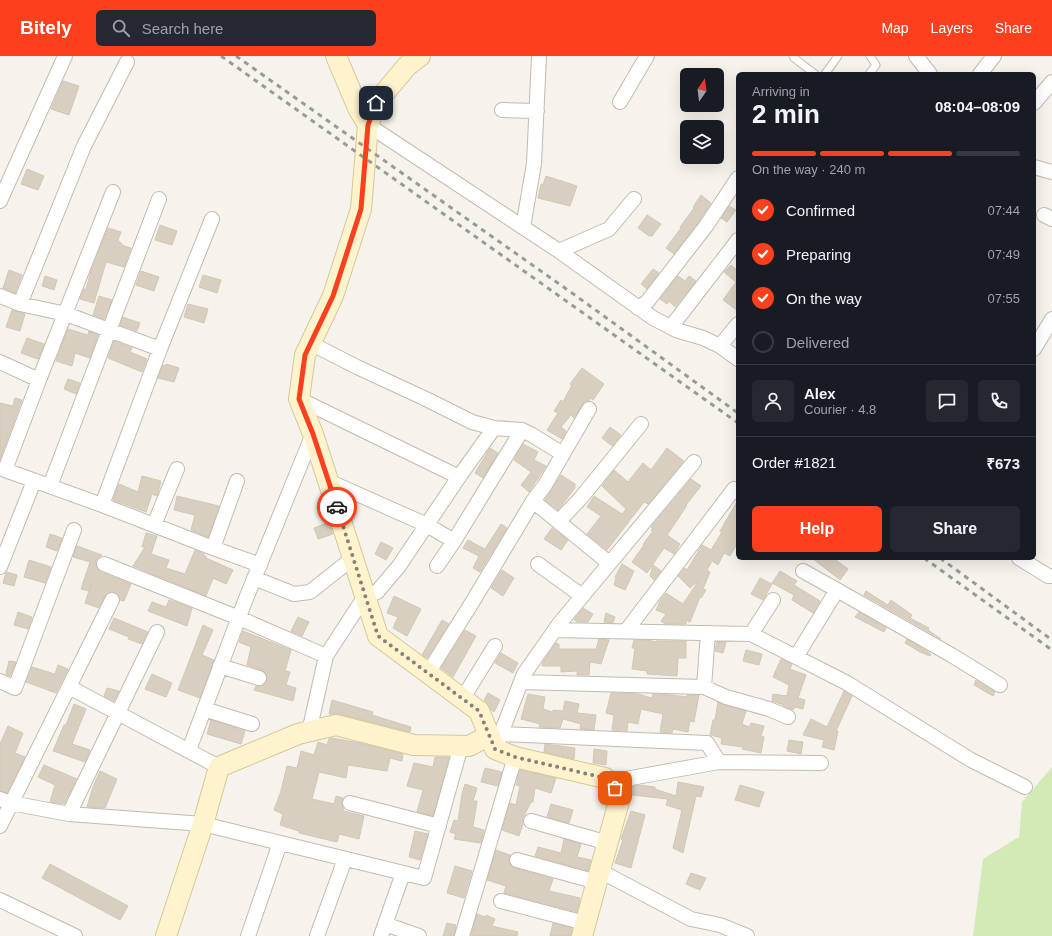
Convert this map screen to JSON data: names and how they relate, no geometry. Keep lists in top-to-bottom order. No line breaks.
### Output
{"north":"top","page":{"header":"Bitely","search":"Search here","nav":["Map","Layers","Share"],"heading":["2 min","Arriving in","08:04–08:09"],"panel":["Alex","Courier · 4.8","Order #1821","₹673"],"bar":"On the way · 240 m","list":[["Confirmed","07:44"],["Preparing","07:49"],["On the way","07:55"],"Delivered"],"buttons":["Help","Share"]}}
